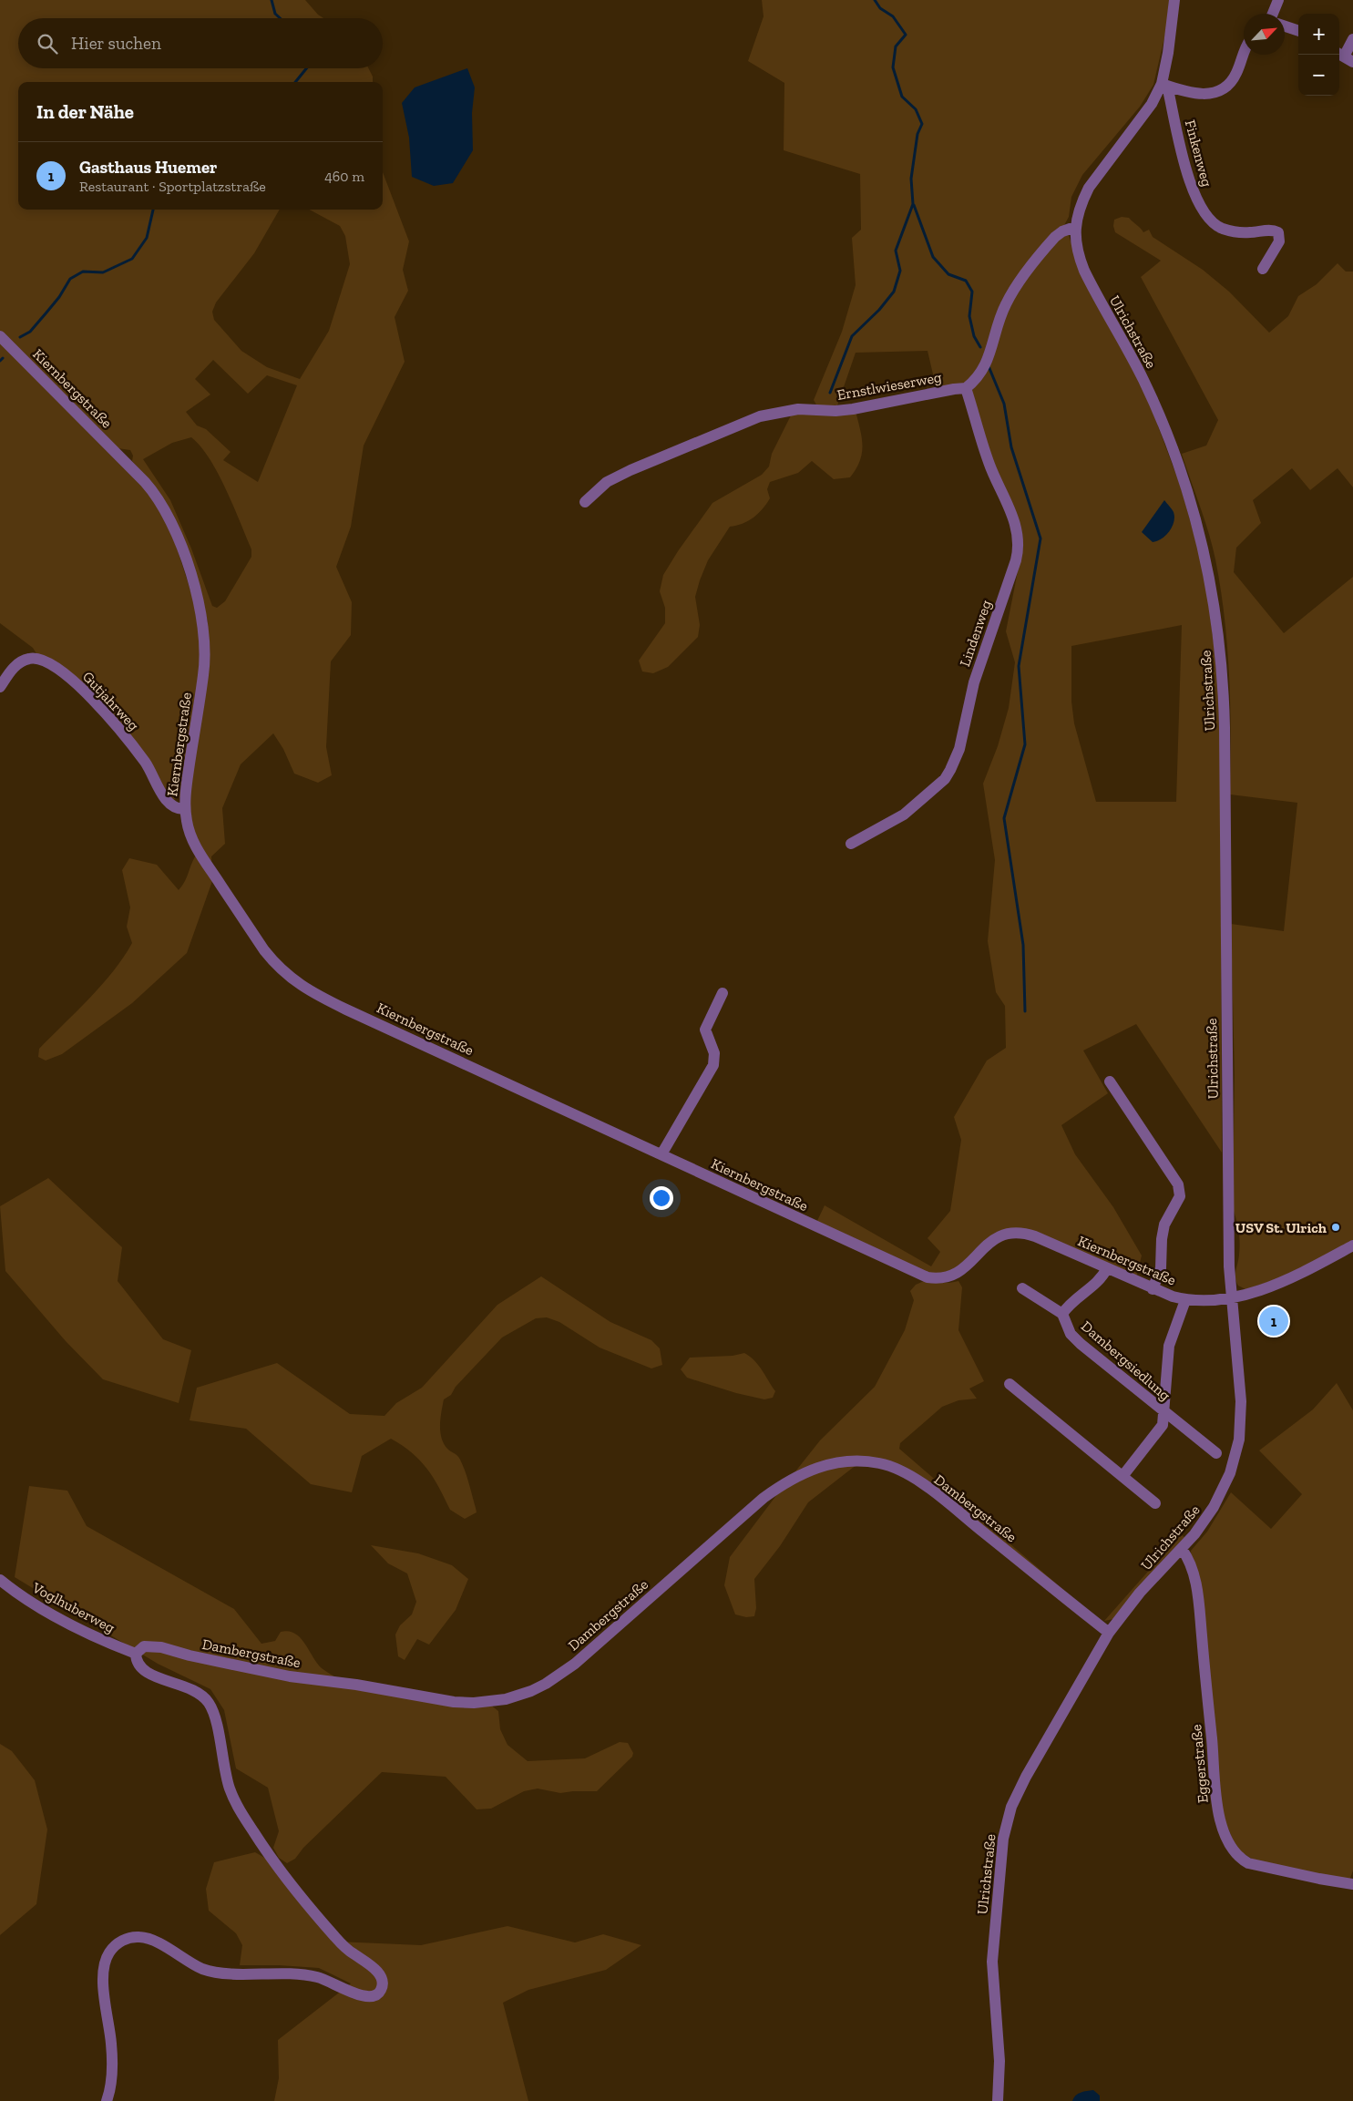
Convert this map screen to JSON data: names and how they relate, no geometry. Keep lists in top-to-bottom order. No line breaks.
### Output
{"streets":{"street":["Finkenweg","Ulrichstraße","Ernstlwieserweg","Kiernbergstraße","Lindenweg","Gutjahrweg","Dambergsiedlung","Dambergstraße","Voglhuberweg","Eggerstraße"]},"crossings":[["Finkenweg","Ulrichstraße"],["Ulrichstraße","Kiernbergstraße"],["Ulrichstraße","Dambergstraße"],["Ulrichstraße","Eggerstraße"],["Ernstlwieserweg","Lindenweg"],["Kiernbergstraße","Gutjahrweg"],["Kiernbergstraße","Dambergsiedlung"],["Dambergstraße","Voglhuberweg"]],"places":["USV St. Ulrich"],"north":"top right","page":{"map_buttons":["+","−"],"search":"Hier suchen","heading":"In der Nähe","list":[{"mark":"1","name":"Gasthaus Huemer","note":"Restaurant · Sportplatzstraße","value":"460 m"}],"pins":"1"}}
